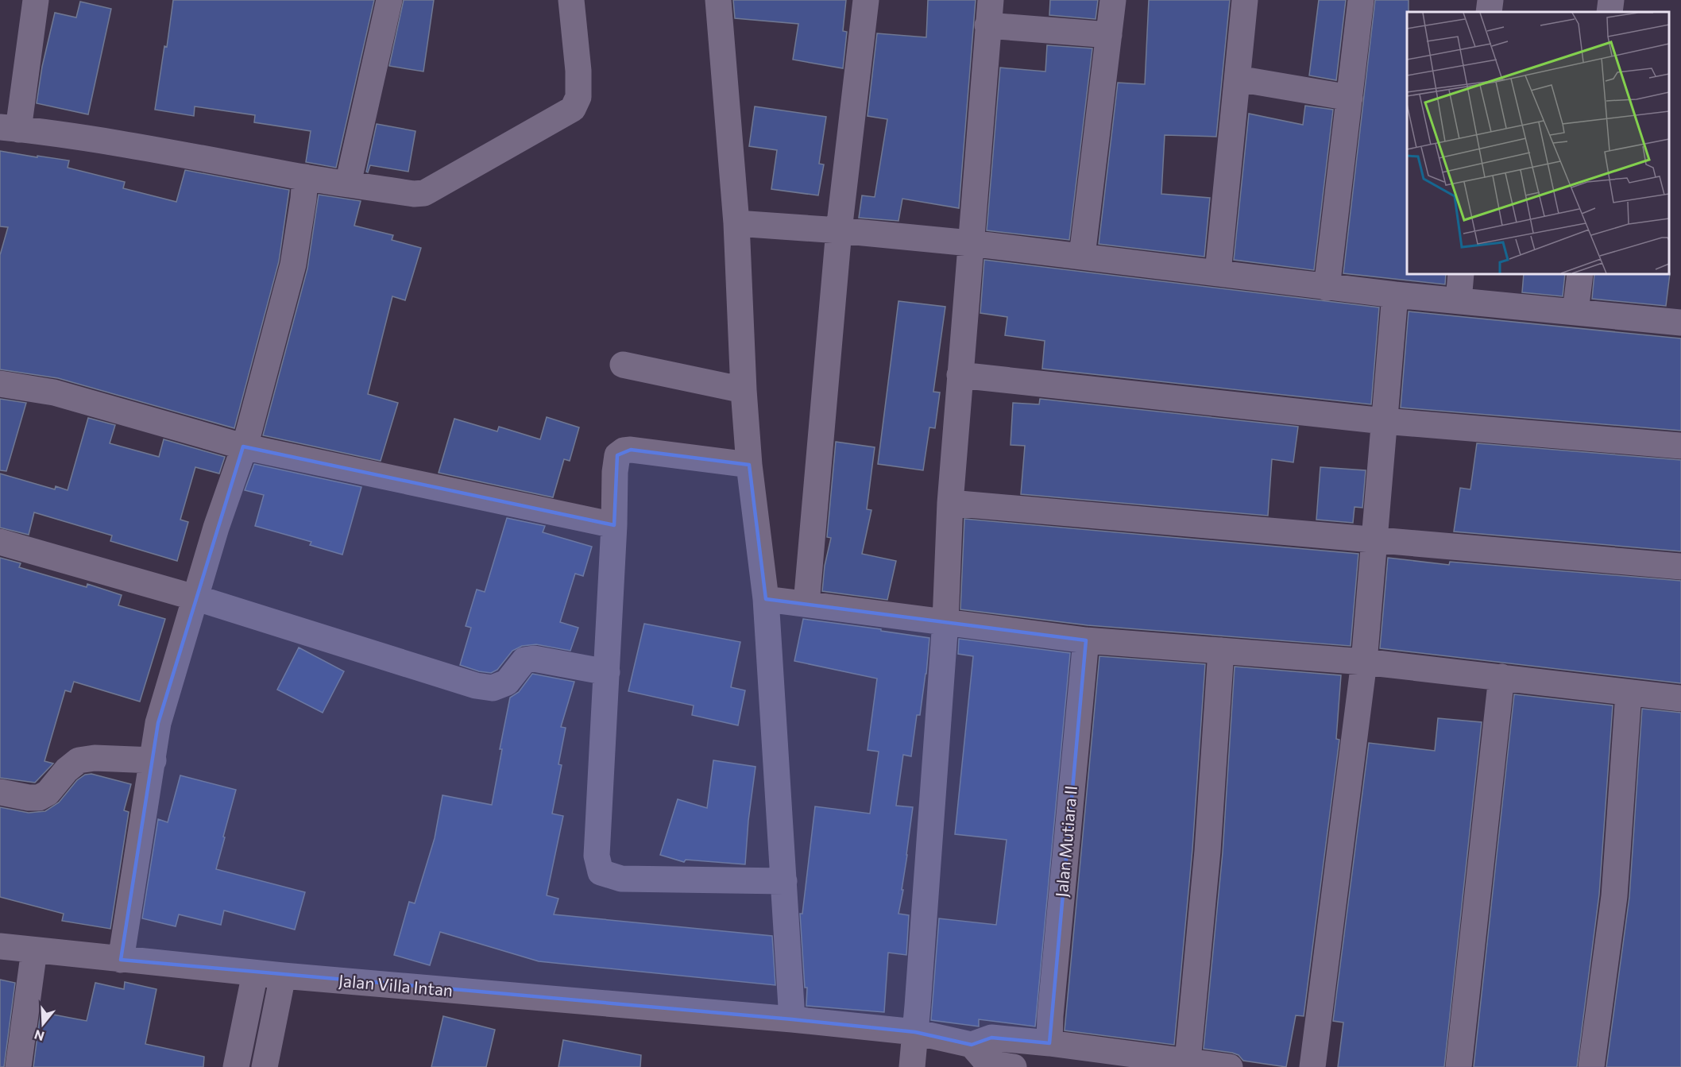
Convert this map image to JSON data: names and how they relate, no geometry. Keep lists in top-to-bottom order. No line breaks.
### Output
{"streets":{"street":["Jalan Mutiara II","Jalan Villa Intan"]},"north":"bottom"}
